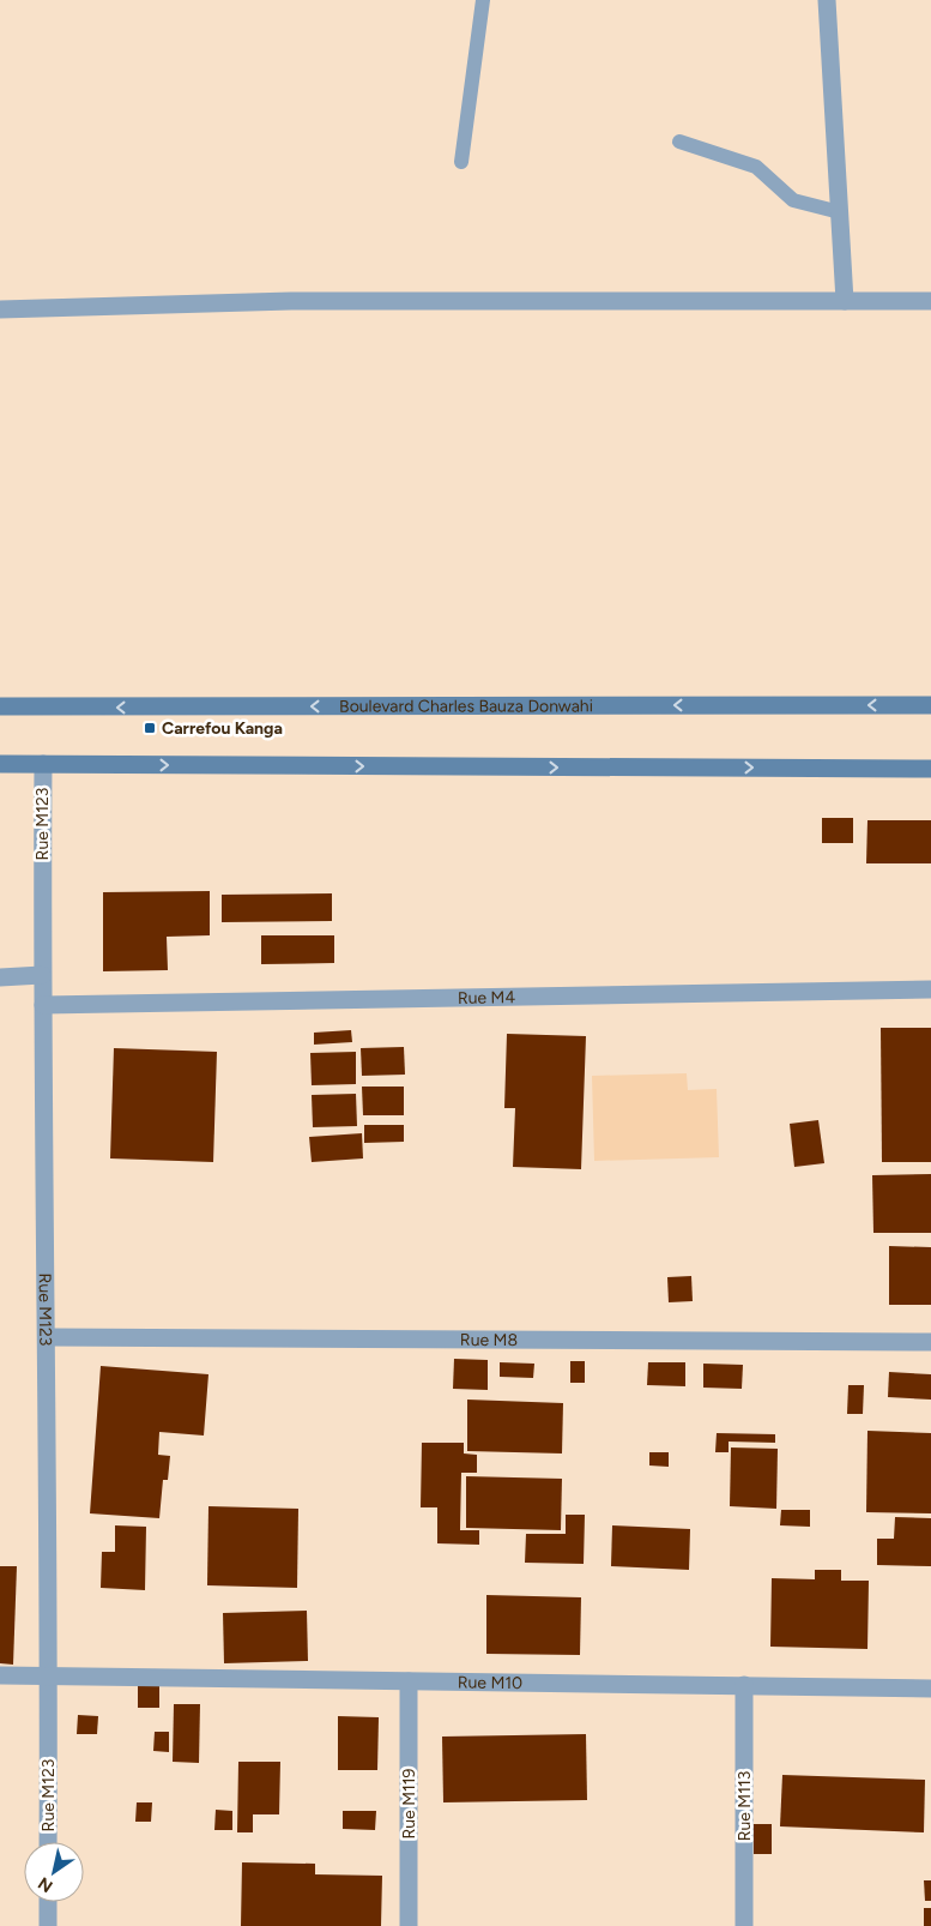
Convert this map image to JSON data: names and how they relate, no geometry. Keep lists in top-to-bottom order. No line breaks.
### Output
{"streets":{"main road":["Boulevard Charles Bauza Donwahi"],"street":["Rue M123","Rue M4","Rue M8","Rue M10","Rue M119","Rue M113"]},"crossings":[["Rue M123","Rue M4"],["Rue M123","Rue M8"],["Rue M123","Rue M10"],["Rue M10","Rue M119"],["Rue M10","Rue M113"]],"places":{"transit":["Carrefou Kanga"]},"north":"bottom left"}
